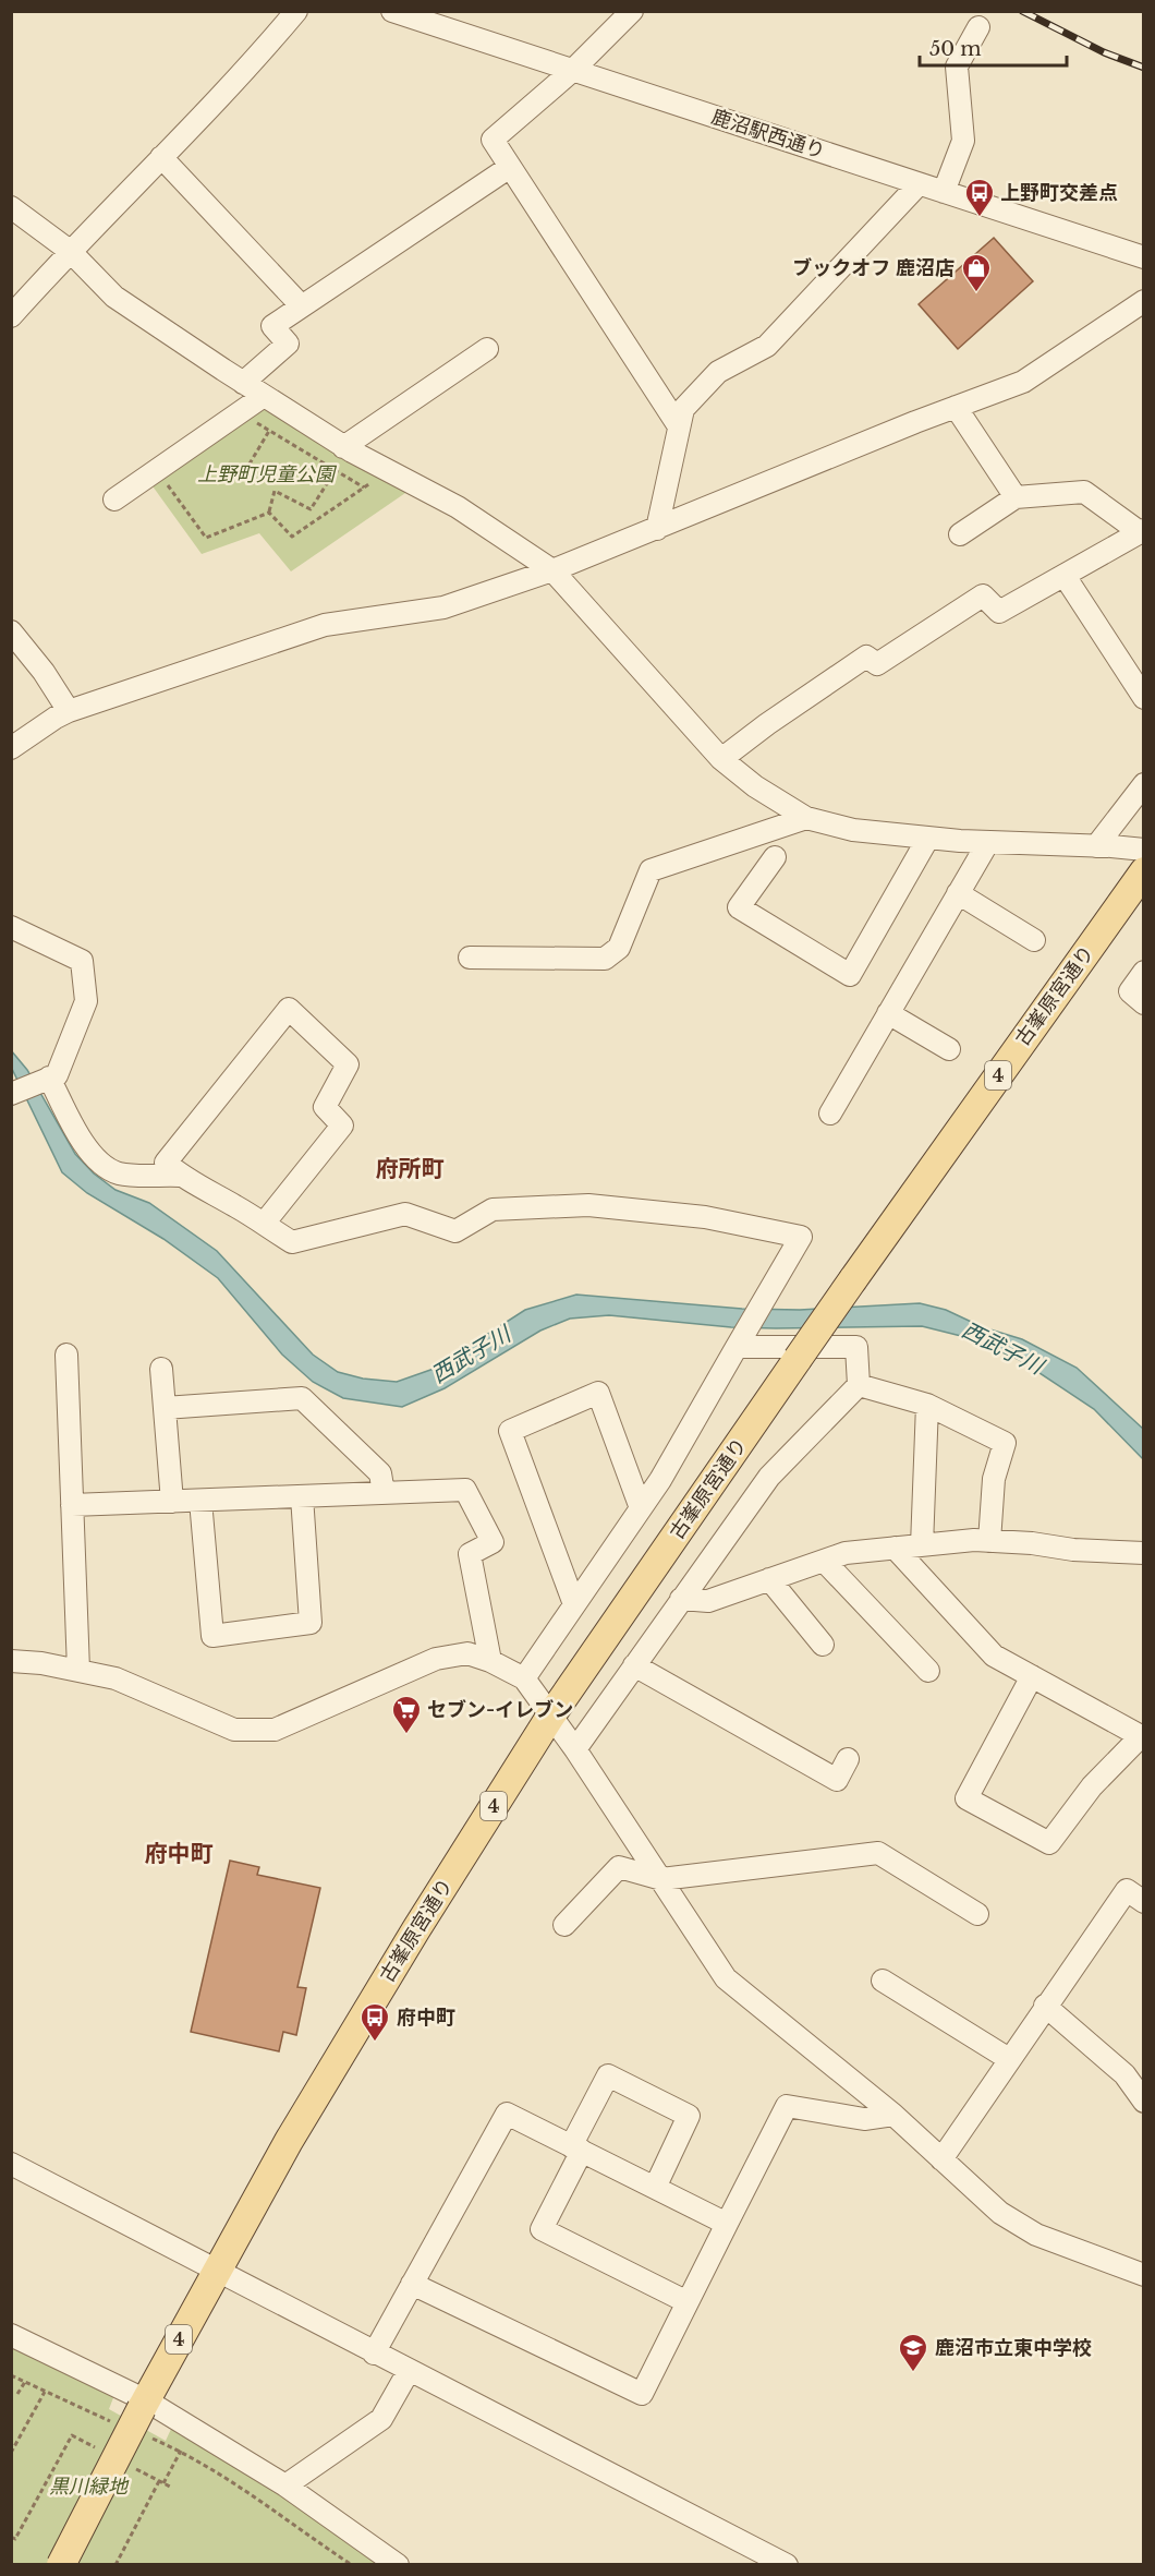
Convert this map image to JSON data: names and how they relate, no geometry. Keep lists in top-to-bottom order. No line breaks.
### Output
{"streets":{"main road":["古峯原宮通り","4"],"street":["鹿沼駅西通り"]},"districts":["府所町","府中町"],"water":["西武子川"],"parks":["上野町児童公園","黒川緑地"],"places":{"bus stop":["上野町交差点","府中町"],"shop":["ブックオフ 鹿沼店"],"supermarket":["セブン-イレブン"],"school or university":["鹿沼市立東中学校"]},"scale_bar":"50 m"}
